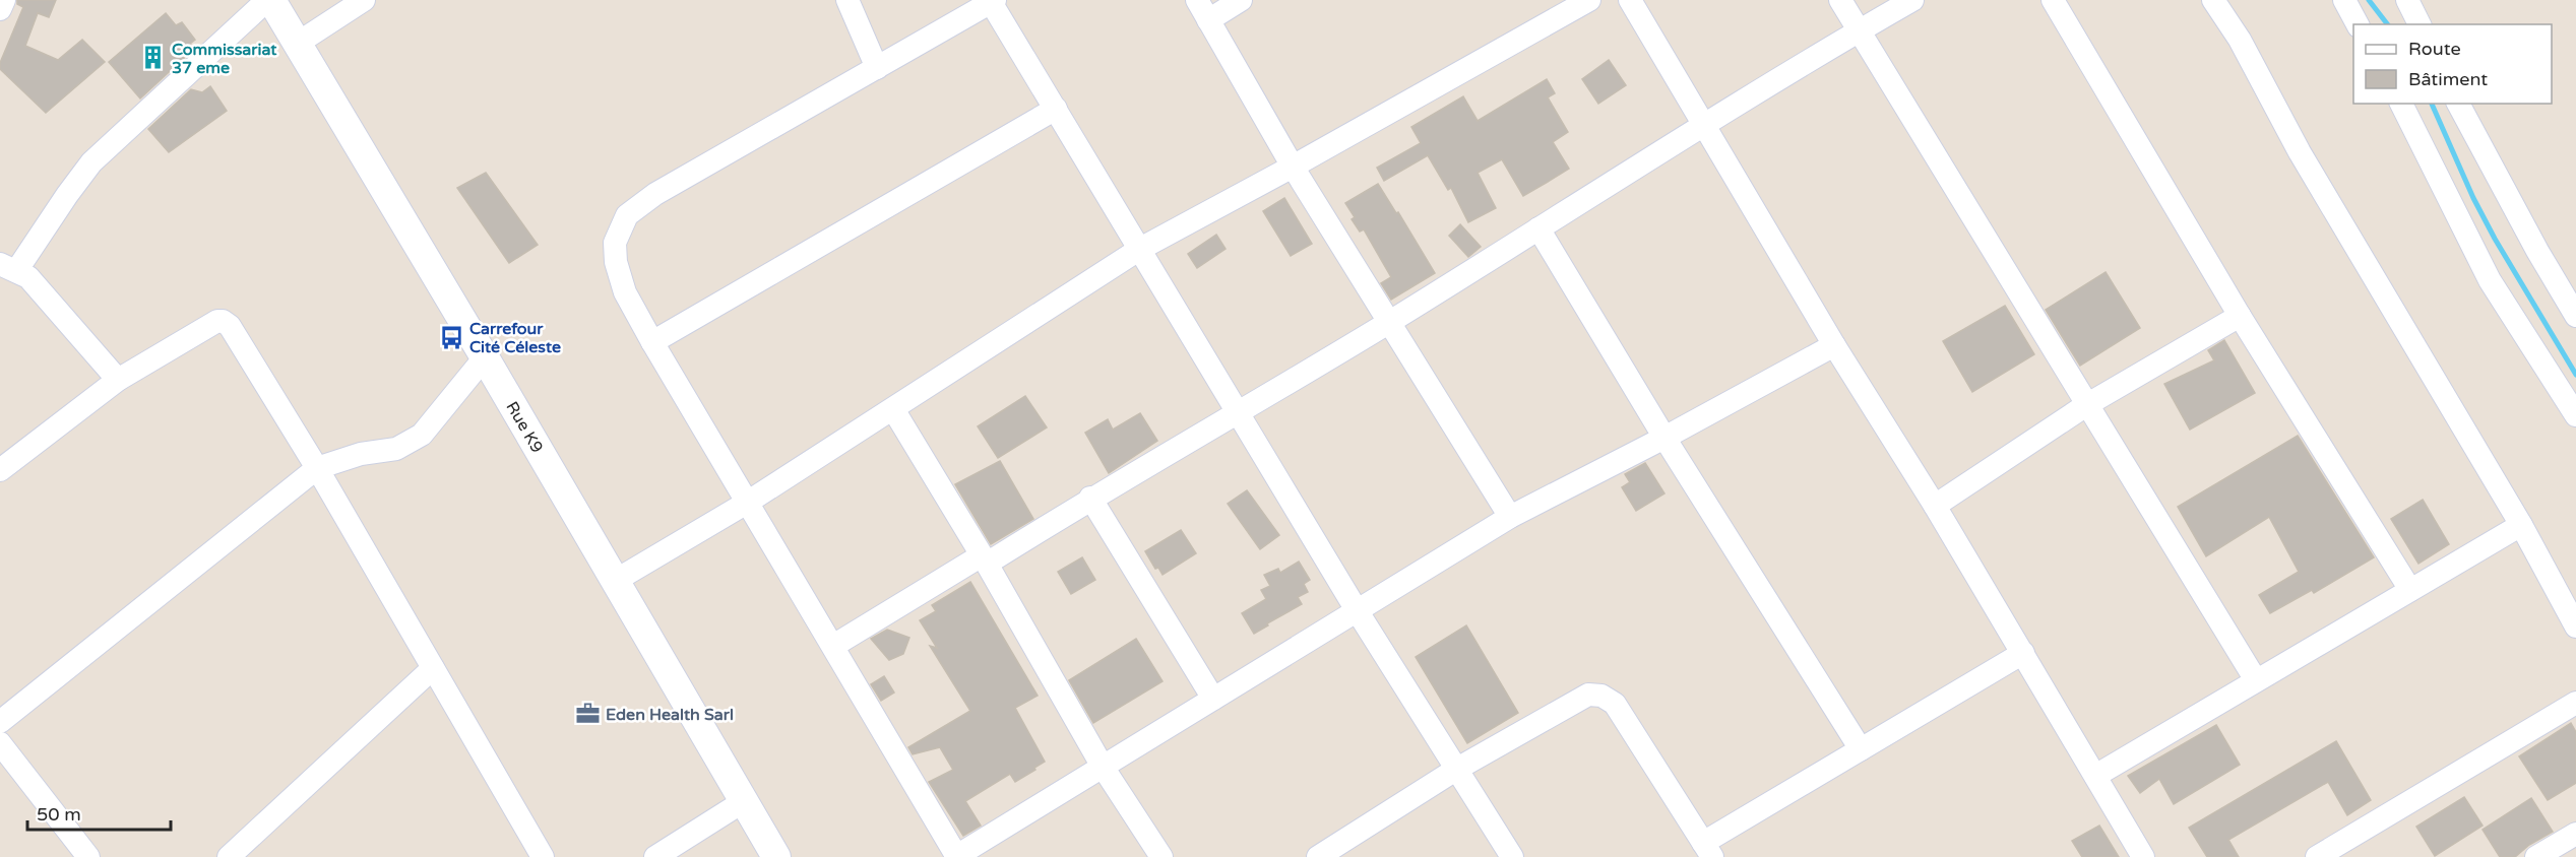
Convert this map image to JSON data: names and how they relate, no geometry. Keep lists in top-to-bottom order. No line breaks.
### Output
{"streets":{"street":["Rue K9"]},"places":{"building":["Commissariat 37 eme"],"bus stop":["Carrefour Cité Céleste"],"office":["Eden Health Sarl"]},"legend":["Route","Bâtiment"],"scale_bar":"50 m"}
